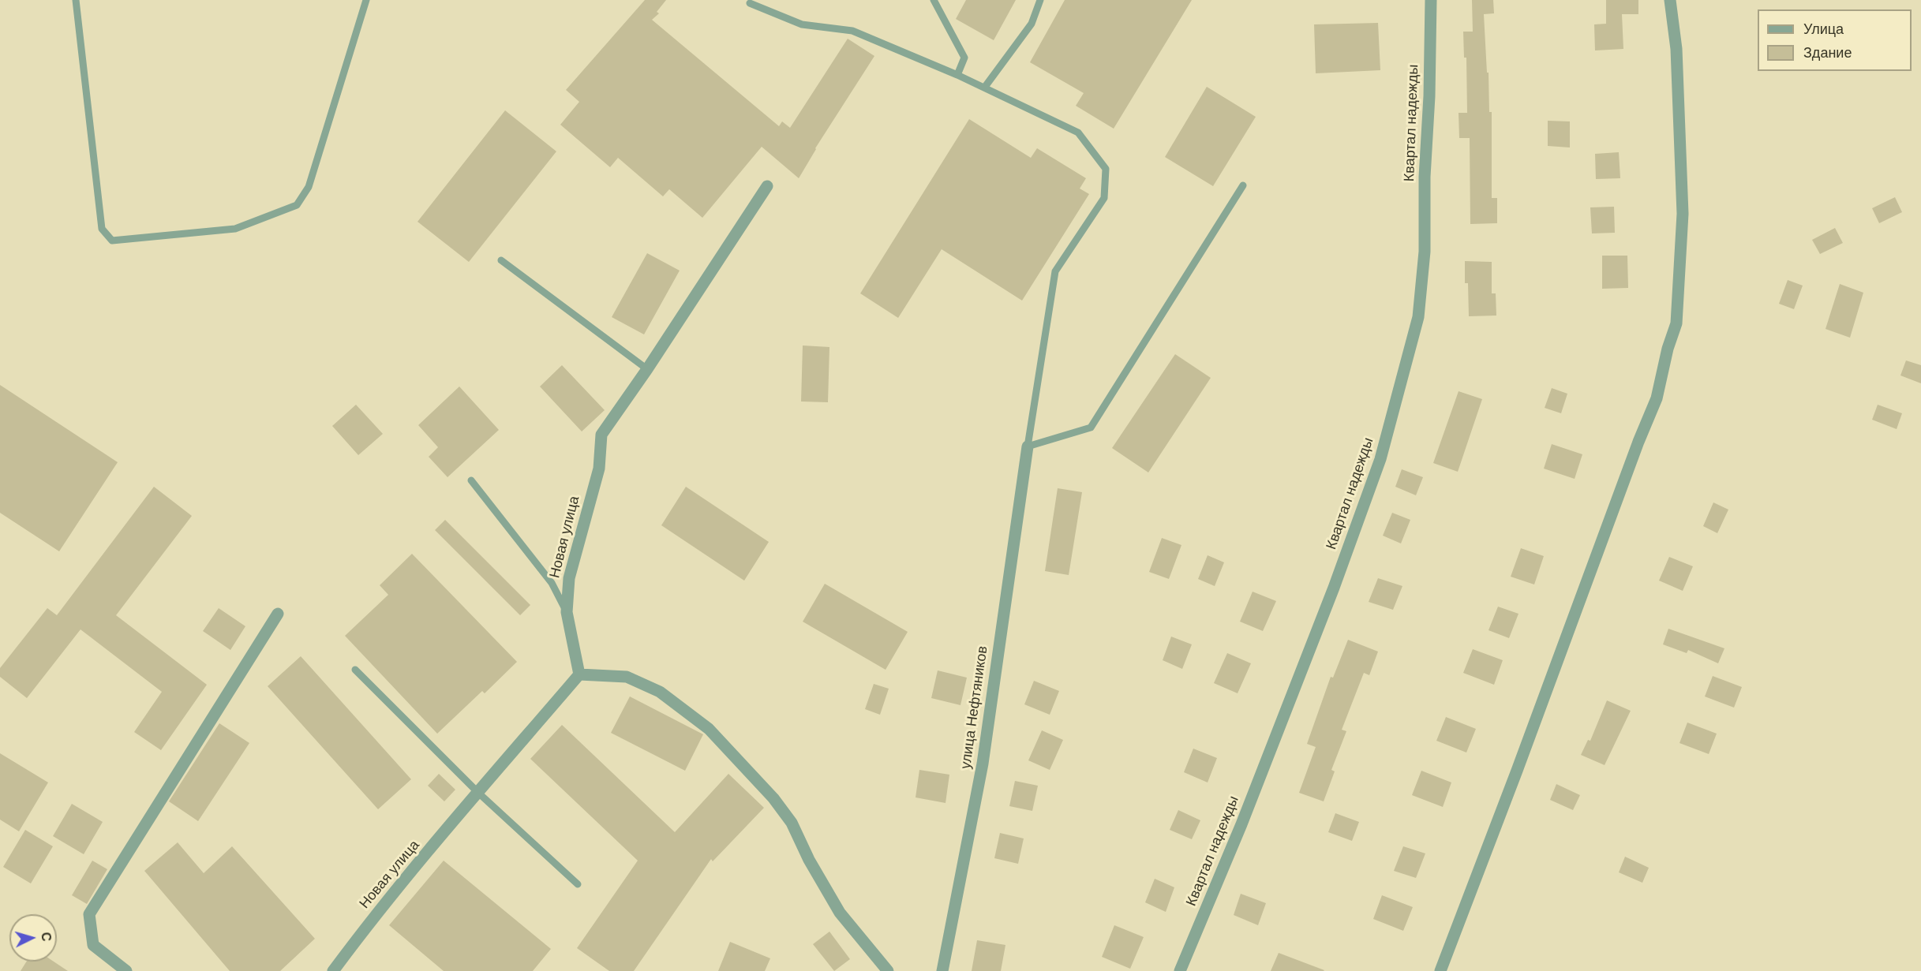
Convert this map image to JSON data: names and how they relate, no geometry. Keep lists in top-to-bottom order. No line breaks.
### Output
{"streets":{"street":["Квартал надежды","Новая улица","улица Нефтяников"]},"legend":["Улица","Здание"],"north":"right"}
